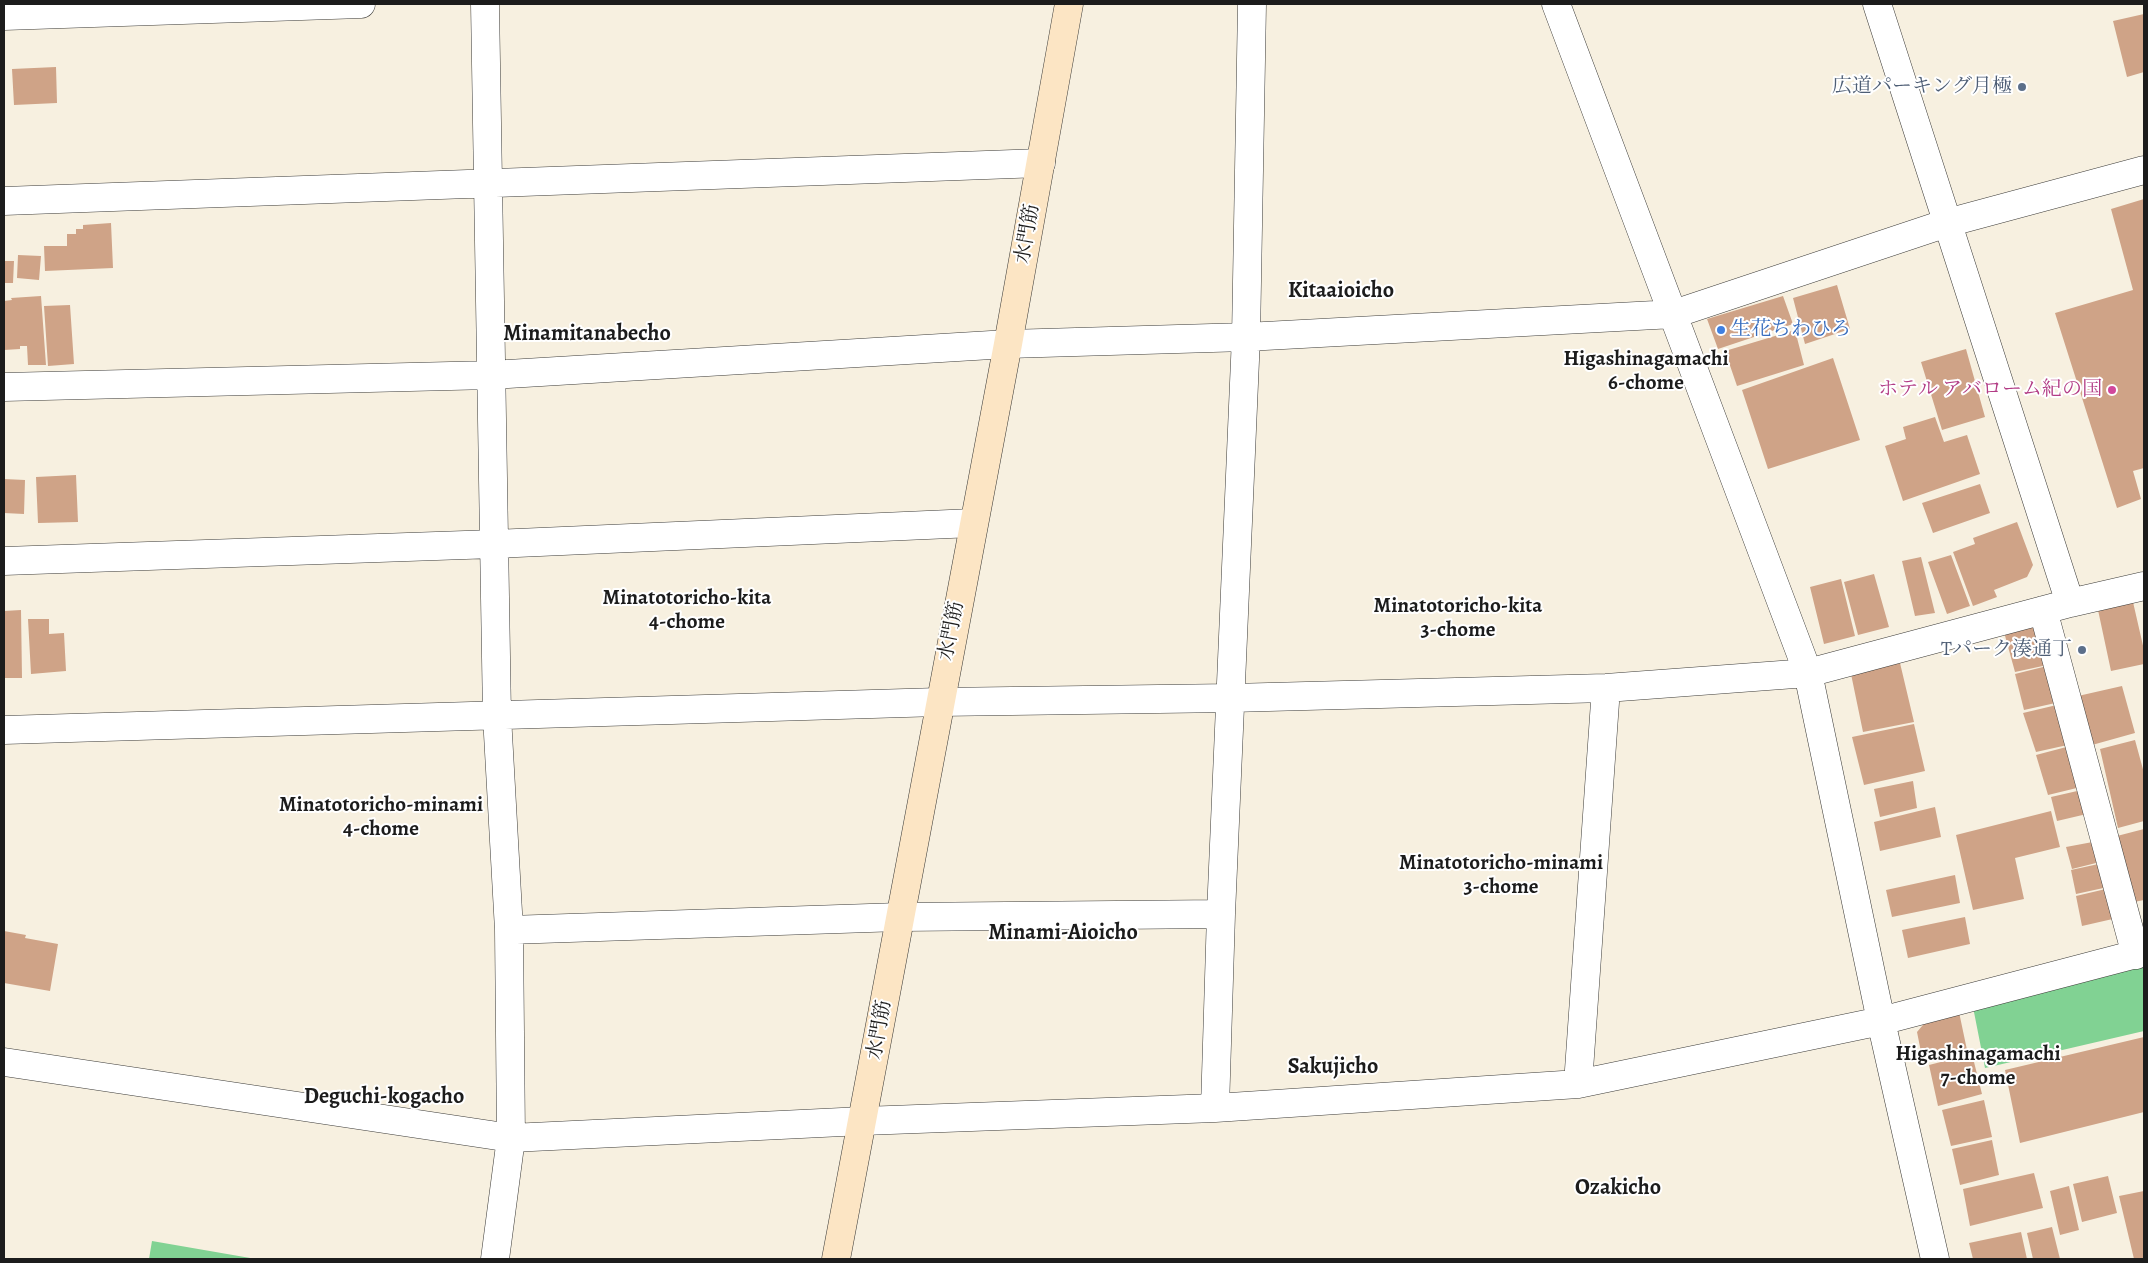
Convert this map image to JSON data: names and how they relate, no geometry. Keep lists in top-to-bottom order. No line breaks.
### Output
{"streets":{"street":["水門筋"]},"districts":["Kitaaioicho","Minamitanabecho","Higashinagamachi 6-chome","Minatotoricho-kita 4-chome","Minatotoricho-kita 3-chome","Minatotoricho-minami 4-chome","Minatotoricho-minami 3-chome","Minami-Aioicho","Higashinagamachi 7-chome","Sakujicho","Deguchi-kogacho","Ozakicho"],"places":["広道パーキング月極","生花ちわひろ","ホテル アバローム紀の国","Tパーク湊通丁"]}
